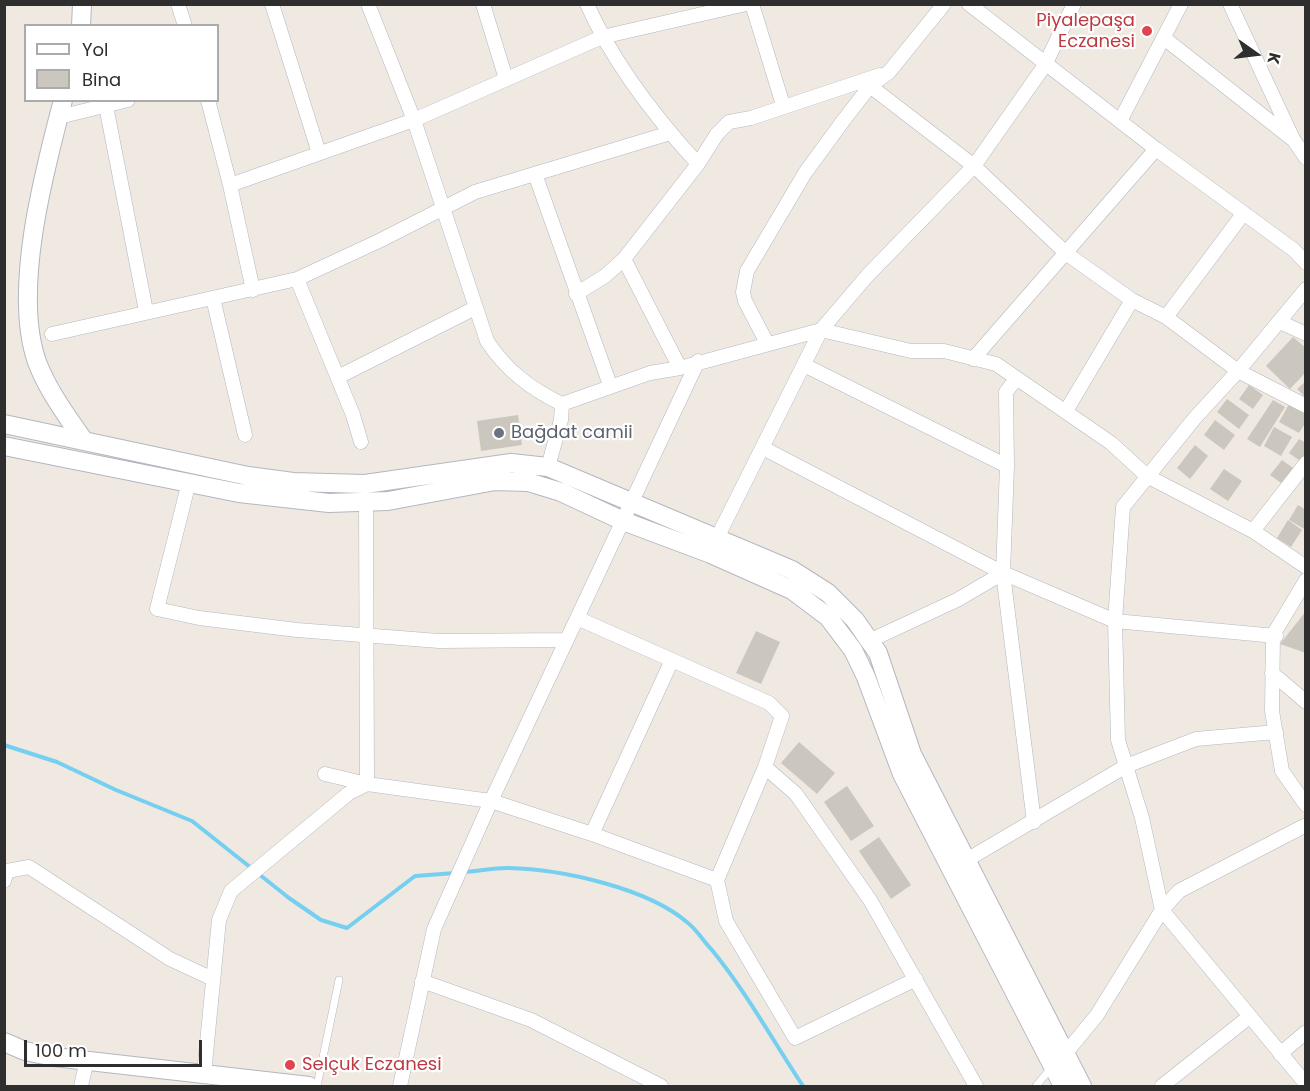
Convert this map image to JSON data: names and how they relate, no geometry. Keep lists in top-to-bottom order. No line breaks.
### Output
{"places":["Piyalepaşa Eczanesi","Bağdat camii","Selçuk Eczanesi"],"legend":["Yol","Bina"],"scale_bar":"100 m","north":"right"}
